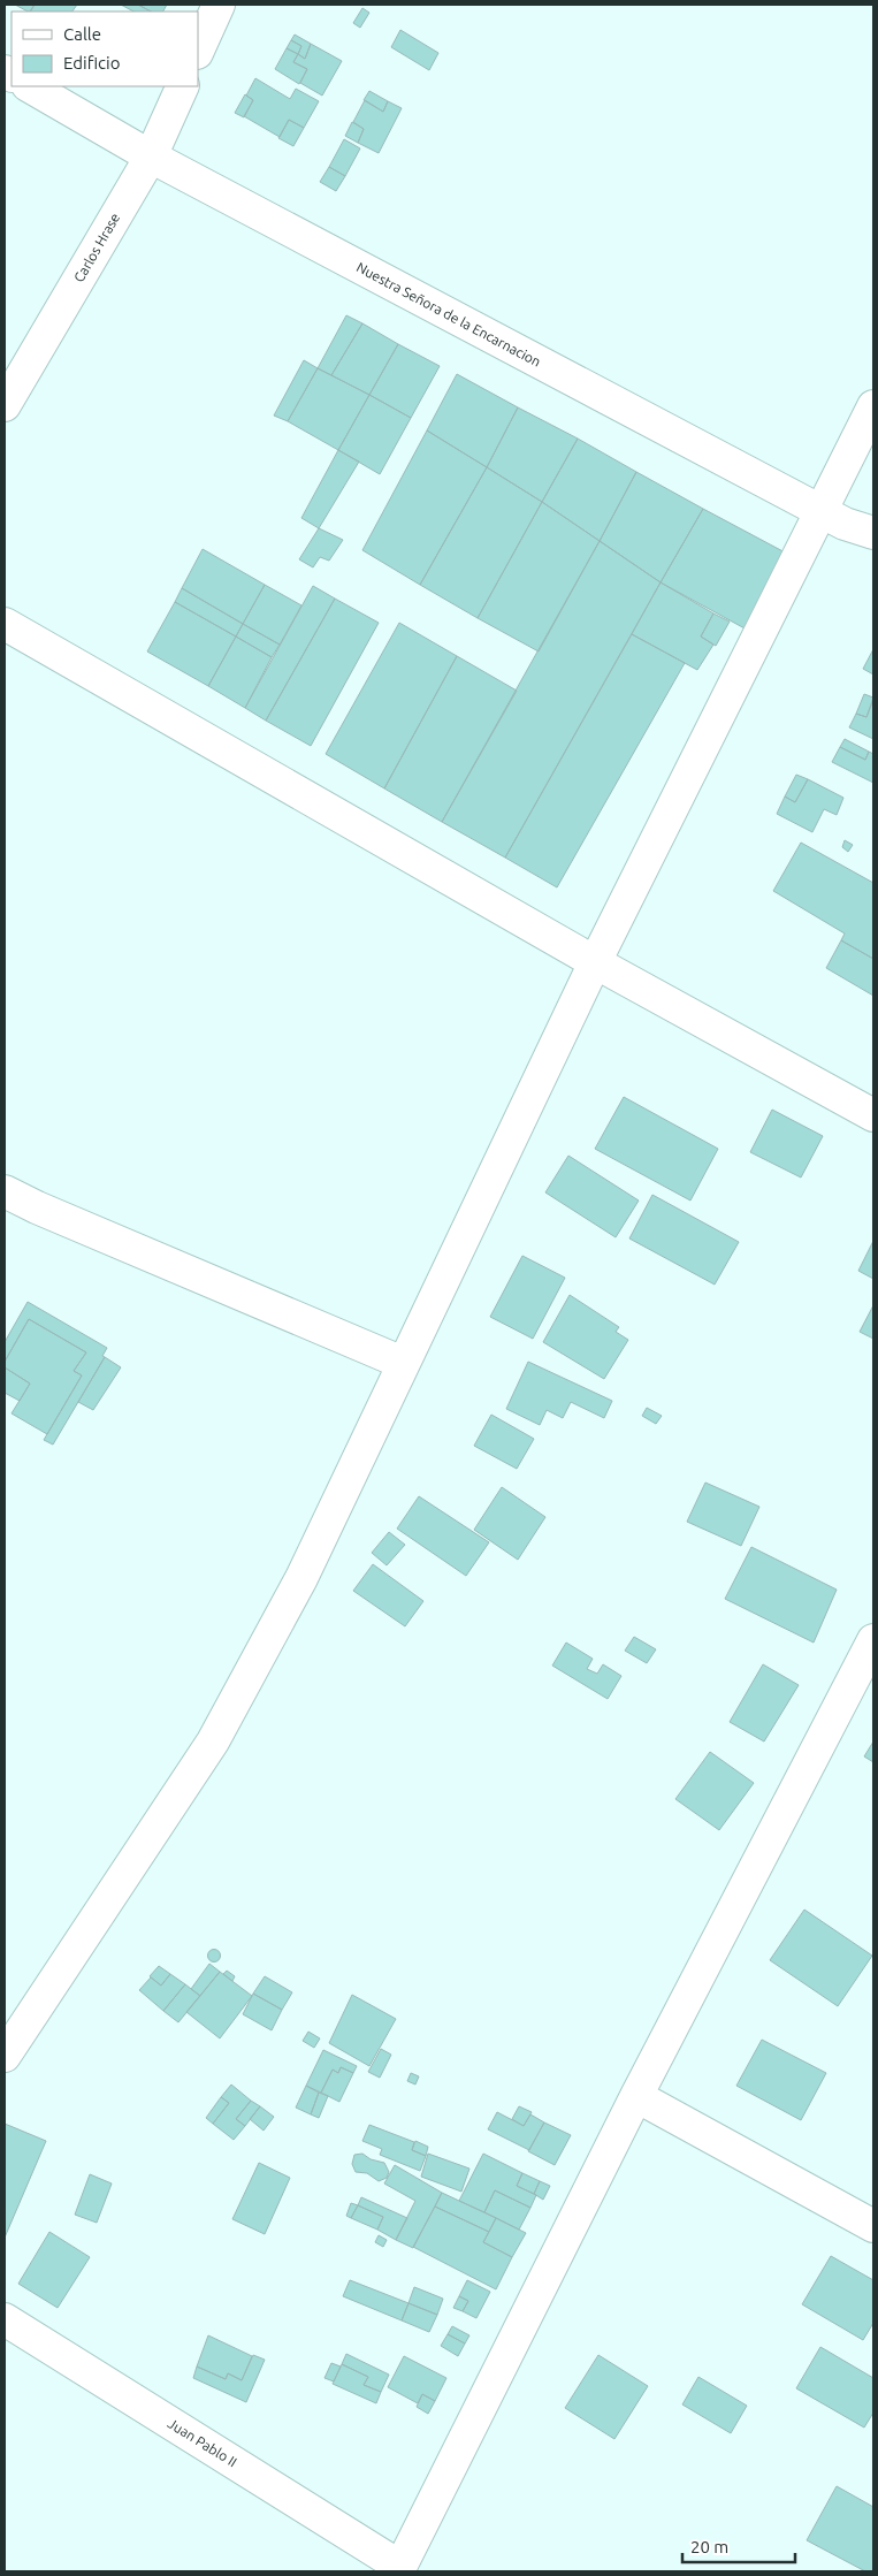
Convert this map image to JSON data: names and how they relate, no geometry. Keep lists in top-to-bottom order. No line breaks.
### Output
{"streets":{"street":["Carlos Hrase","Nuestra Señora de la Encarnacion","Juan Pablo II"]},"crossings":[["Carlos Hrase","Nuestra Señora de la Encarnacion"]],"legend":["Calle","Edificio"],"scale_bar":"20 m"}
